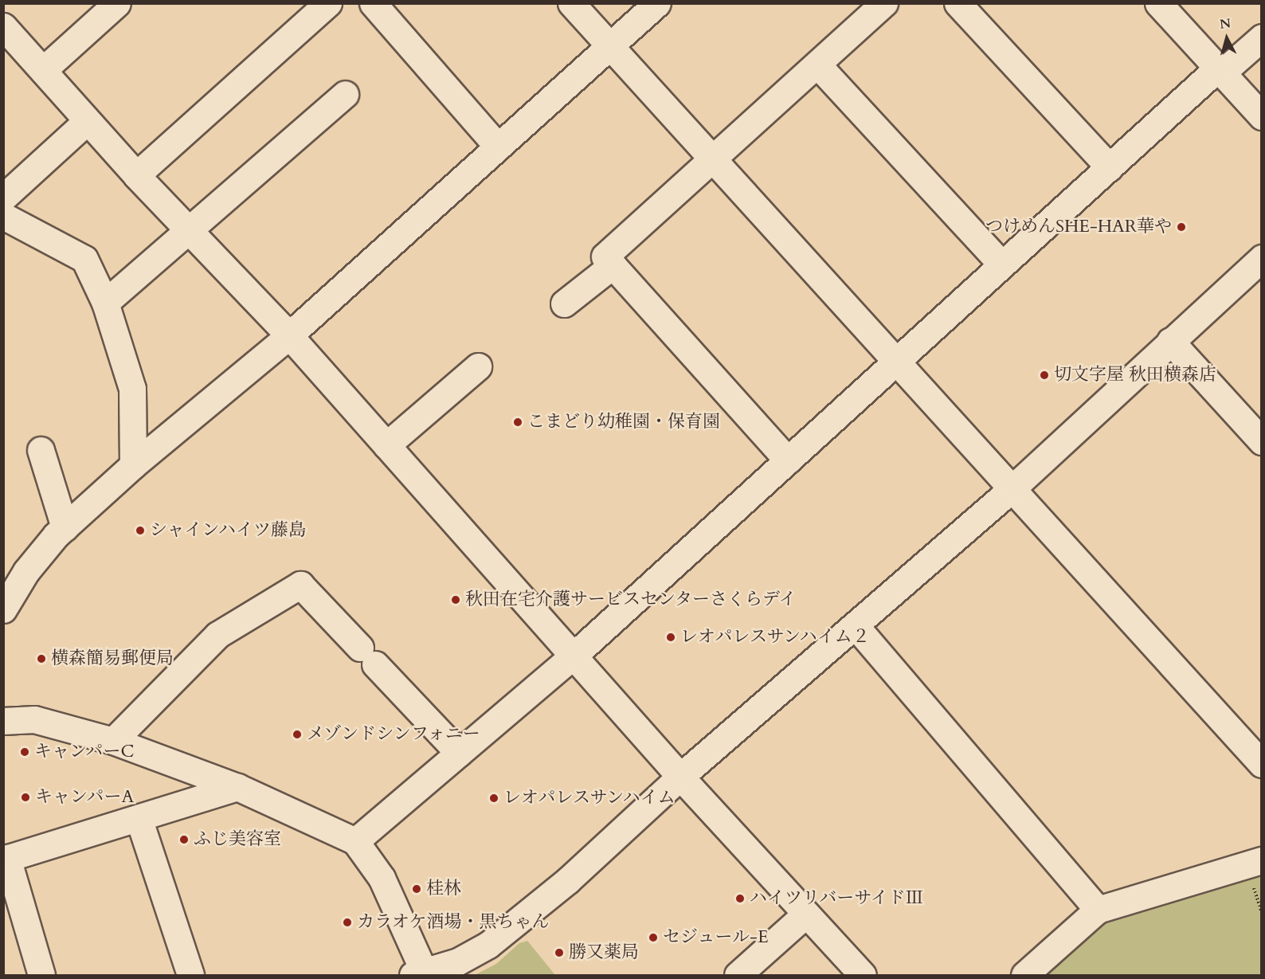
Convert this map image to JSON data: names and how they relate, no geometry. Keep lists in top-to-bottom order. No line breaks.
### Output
{"places":["つけめんSHE-HAR華や","切文字屋 秋田横森店","こまどり幼稚園・保育園","シャインハイツ藤島","秋田在宅介護サービスセンターさくらデイ","レオパレスサンハイム２","横森簡易郵便局","メゾンドシンフォニー","キャンパーC","キャンパーA","レオパレスサンハイム","ふじ美容室","桂林","ハイツリバーサイドⅢ","カラオケ酒場・黒ちゃん","セジュール-E","勝又薬局"],"north":"top"}
